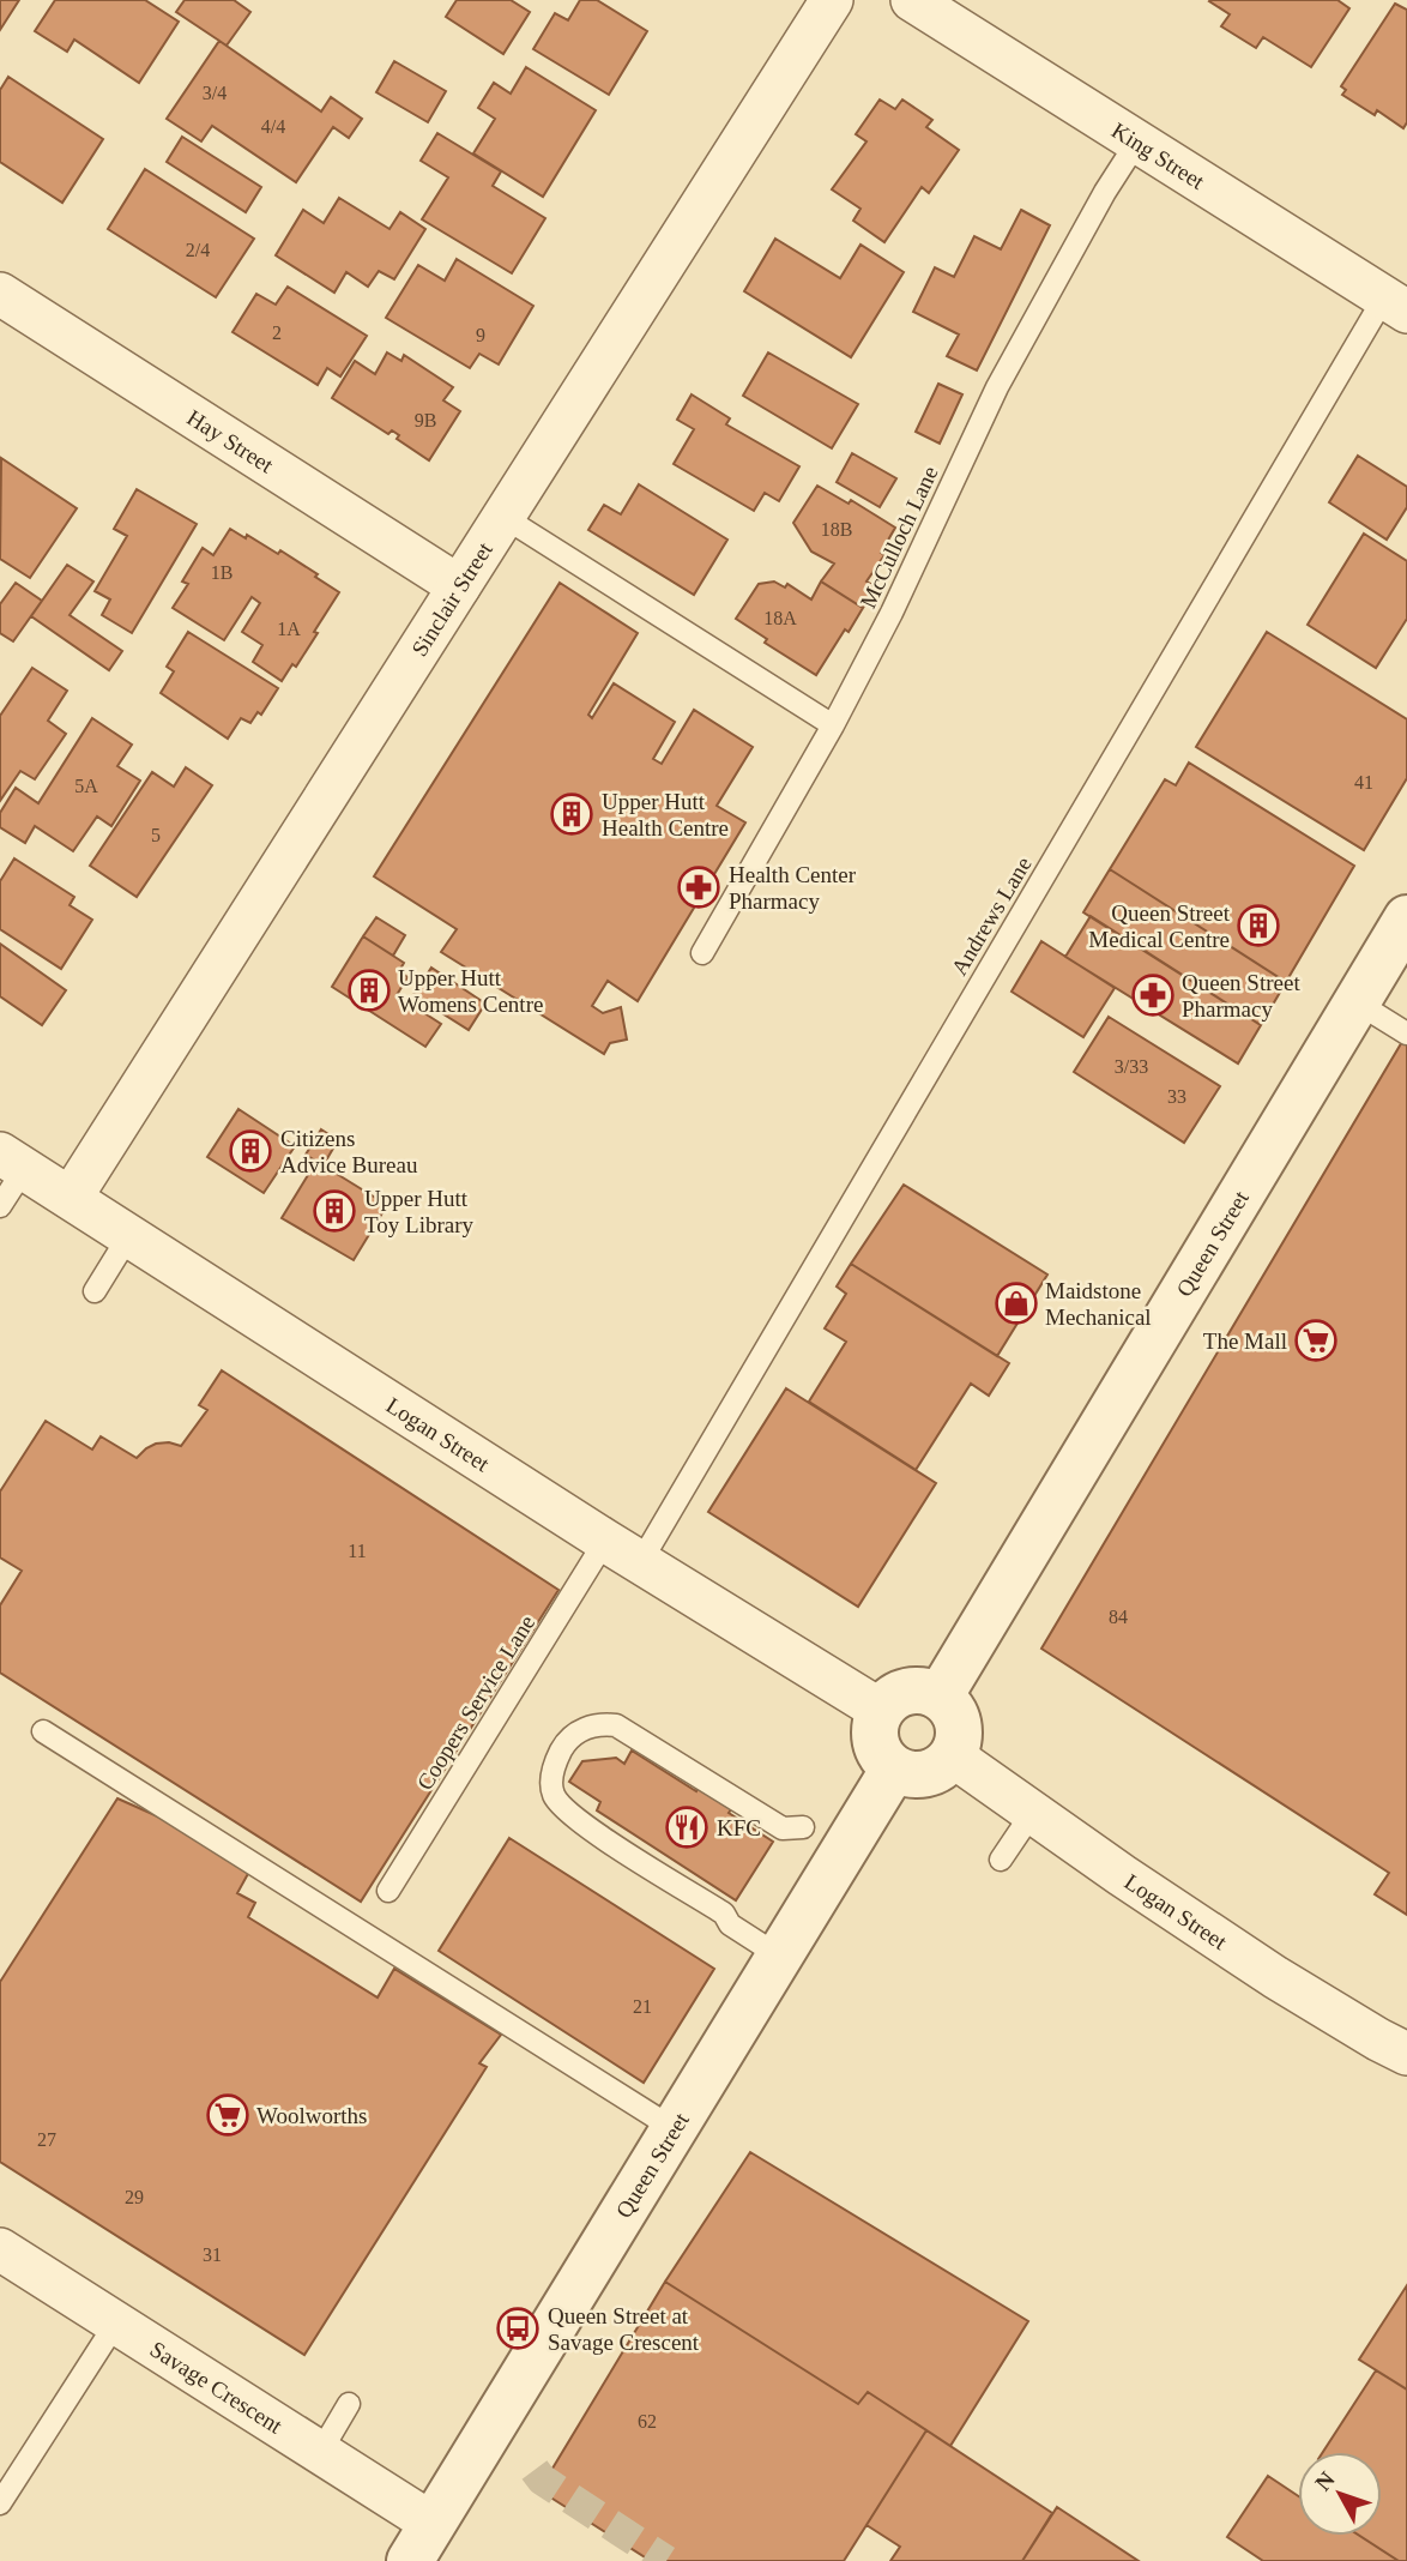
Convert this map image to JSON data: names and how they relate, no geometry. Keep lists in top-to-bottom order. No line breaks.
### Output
{"streets":{"street":["King Street","Hay Street","Sinclair Street","Queen Street","Logan Street","Savage Crescent"],"lane":["McCulloch Lane","Andrews Lane","Coopers Service Lane"]},"crossings":[["King Street","McCulloch Lane"],["King Street","Andrews Lane"],["Hay Street","Sinclair Street"],["Sinclair Street","Logan Street"],["Andrews Lane","Logan Street"],["Andrews Lane","Coopers Service Lane"],["Queen Street","Logan Street"],["Queen Street","Savage Crescent"],["Logan Street","Coopers Service Lane"]],"places":{"building":["Upper Hutt Health Centre","Queen Street Medical Centre","Upper Hutt Womens Centre","Citizens Advice Bureau","Upper Hutt Toy Library"],"pharmacy":["Health Center Pharmacy","Queen Street Pharmacy"],"shop":["Maidstone Mechanical"],"supermarket":["The Mall","Woolworths"],"restaurant":["KFC"],"bus stop":["Queen Street at Savage Crescent"]},"house_numbers":["3/4","4/4","2/4","2","9","9B","18B","1B","18A","1A","41","5A","5","3/33","33","11","84","21","27","29","31","62"],"north":"top left"}
